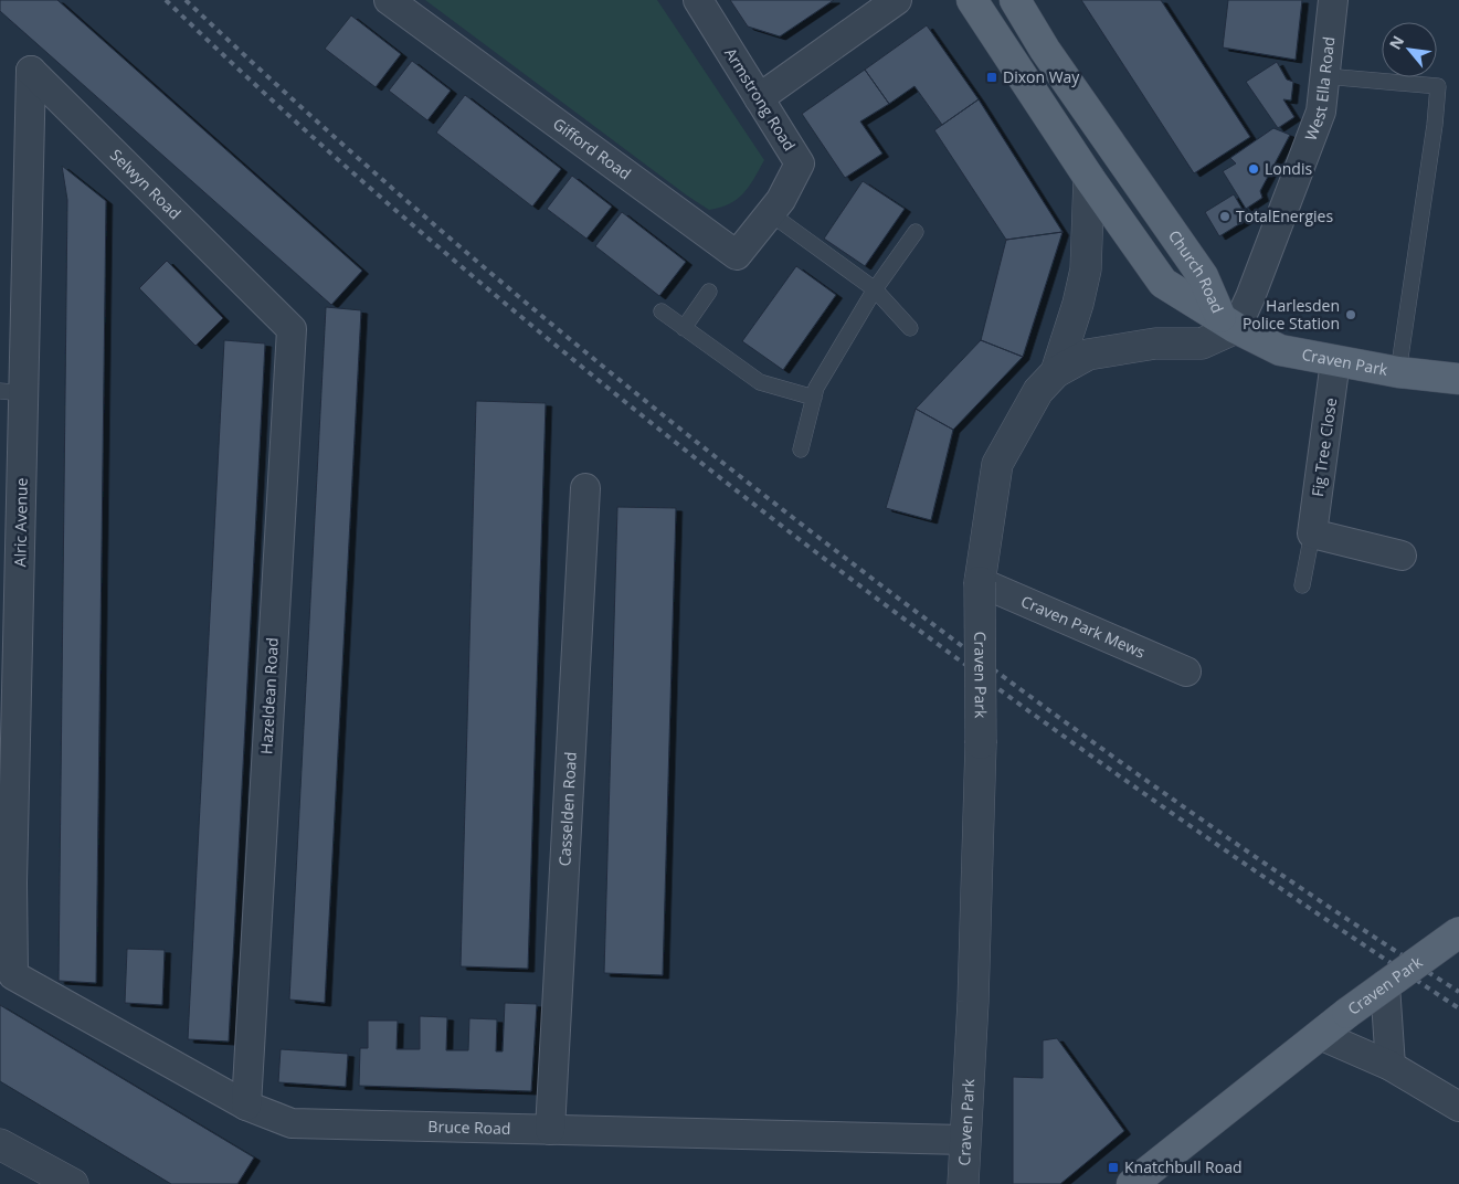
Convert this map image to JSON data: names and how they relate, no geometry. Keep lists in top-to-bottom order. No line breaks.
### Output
{"streets":{"main road":["Church Road","Craven Park"],"street":["West Ella Road","Armstrong Road","Gifford Road","Selwyn Road","Fig Tree Close","Alric Avenue","Craven Park Mews","Hazeldean Road","Casselden Road","Bruce Road"]},"crossings":[["West Ella Road","Church Road"],["West Ella Road","Craven Park"],["Armstrong Road","Gifford Road"],["Selwyn Road","Alric Avenue"],["Selwyn Road","Hazeldean Road"],["Church Road","Craven Park"],["Craven Park","Fig Tree Close"],["Craven Park","Craven Park Mews"],["Craven Park","Bruce Road"],["Alric Avenue","Bruce Road"],["Hazeldean Road","Bruce Road"],["Casselden Road","Bruce Road"]],"places":{"transit":["Dixon Way","Knatchbull Road"],"other":["Londis","TotalEnergies","Harlesden Police Station"]},"north":"top left"}
